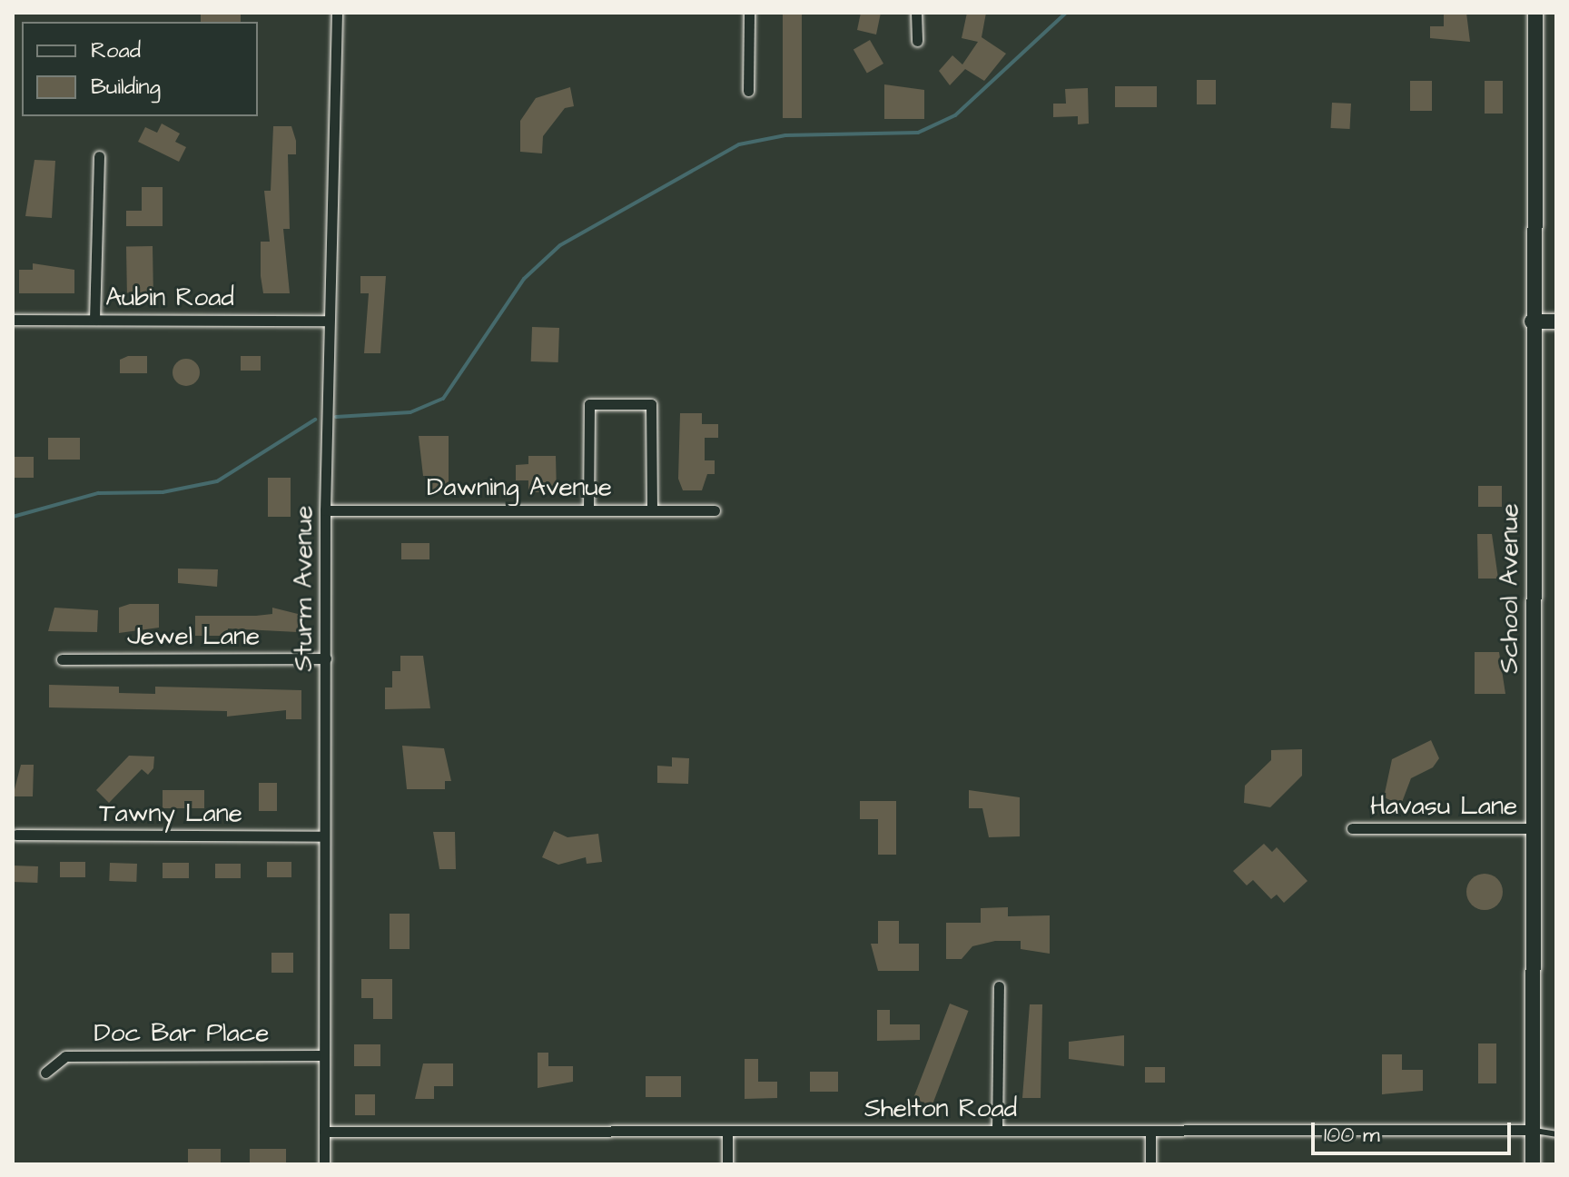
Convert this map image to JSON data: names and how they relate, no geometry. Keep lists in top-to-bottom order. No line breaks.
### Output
{"streets":{"main road":["School Avenue"],"street":["Aubin Road","Dawning Avenue","Sturm Avenue","Jewel Lane","Havasu Lane","Tawny Lane","Doc Bar Place","Shelton Road"]},"crossings":[["Aubin Road","Sturm Avenue"],["Dawning Avenue","Sturm Avenue"],["Sturm Avenue","Jewel Lane"],["Sturm Avenue","Tawny Lane"],["Sturm Avenue","Doc Bar Place"],["Sturm Avenue","Shelton Road"],["School Avenue","Havasu Lane"],["School Avenue","Shelton Road"]],"legend":["Road","Building"],"scale_bar":"100 m"}
